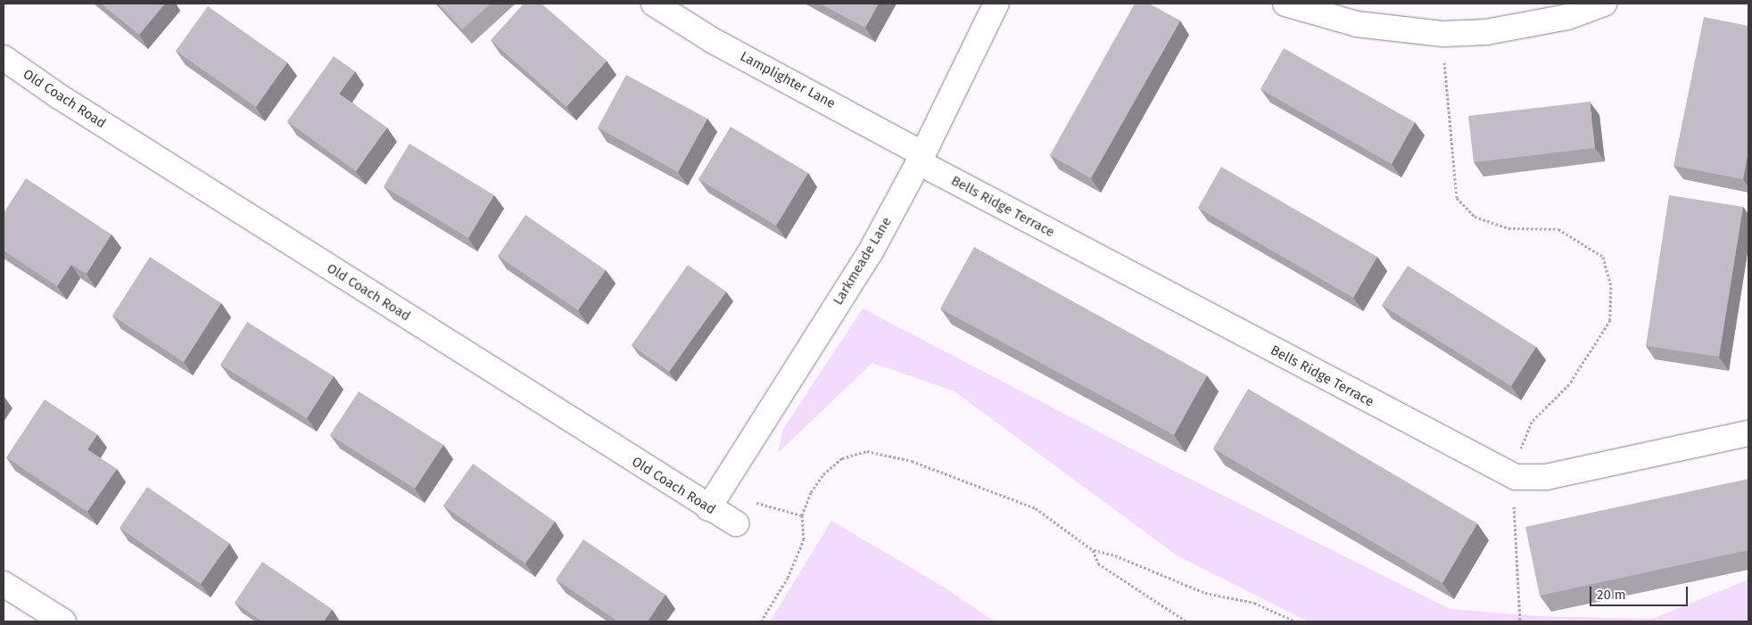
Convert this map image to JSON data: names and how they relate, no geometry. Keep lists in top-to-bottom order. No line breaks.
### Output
{"streets":{"street":["Lamplighter Lane","Old Coach Road","Bells Ridge Terrace","Larkmeade Lane"]},"crossings":[["Lamplighter Lane","Bells Ridge Terrace"],["Lamplighter Lane","Larkmeade Lane"],["Old Coach Road","Larkmeade Lane"],["Bells Ridge Terrace","Larkmeade Lane"]],"scale_bar":"20 m"}
